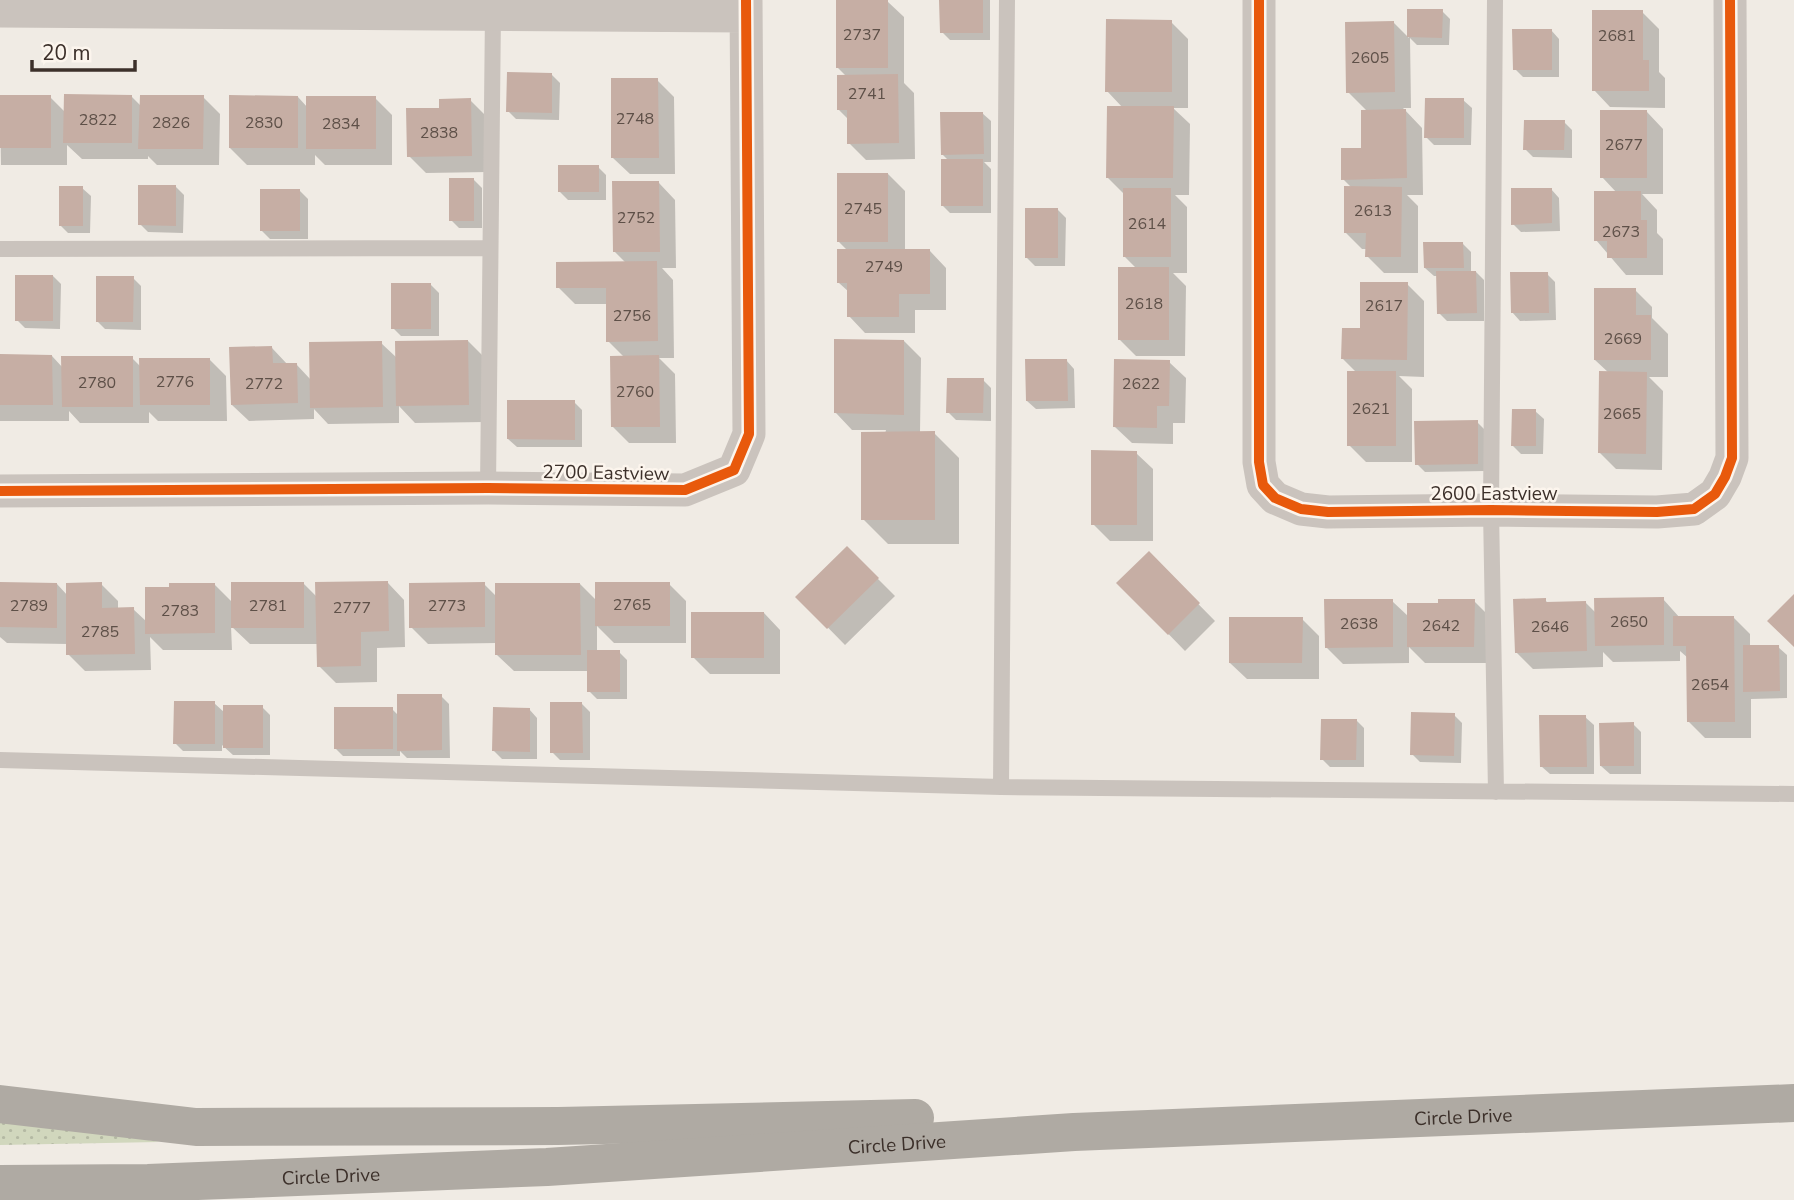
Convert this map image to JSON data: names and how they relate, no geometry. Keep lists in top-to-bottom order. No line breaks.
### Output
{"streets":{"highway":["Circle Drive"],"street":["2700 Eastview","2600 Eastview"]},"house_numbers":["2737","2681","2605","2741","2748","2822","2826","2830","2834","2838","2677","2745","2613","2752","2614","2673","2749","2618","2617","2756","2669","2776","2780","2772","2622","2760","2621","2665","2765","2789","2781","2773","2777","2783","2650","2638","2642","2646","2785","2654"],"scale_bar":"20 m"}
